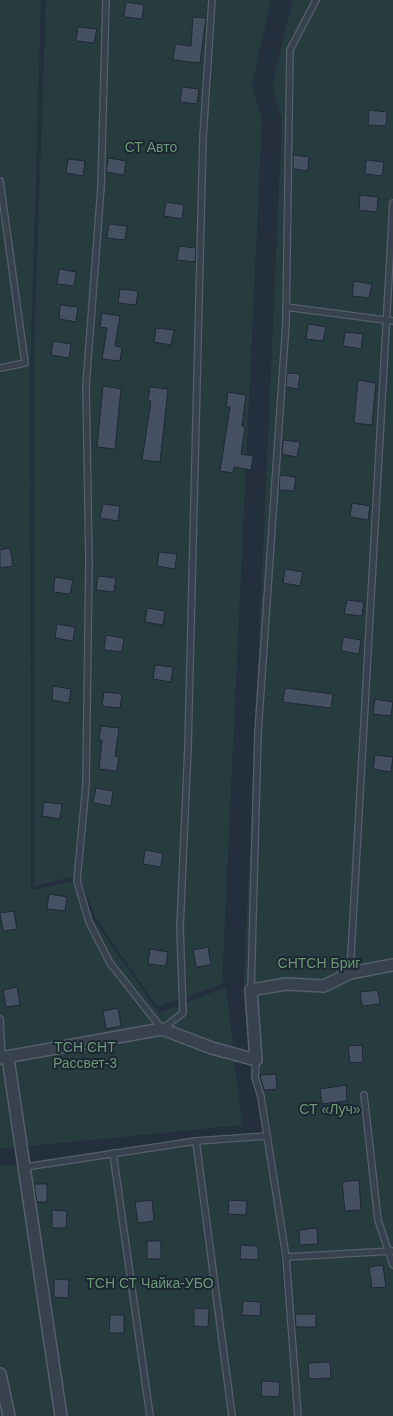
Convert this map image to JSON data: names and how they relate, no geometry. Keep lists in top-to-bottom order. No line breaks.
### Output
{"parks":["СТ Авто","СНТСН Бриг","ТСН СНТ Рассвет-3","СТ «Луч»","ТСН СТ Чайка-УБО"]}
